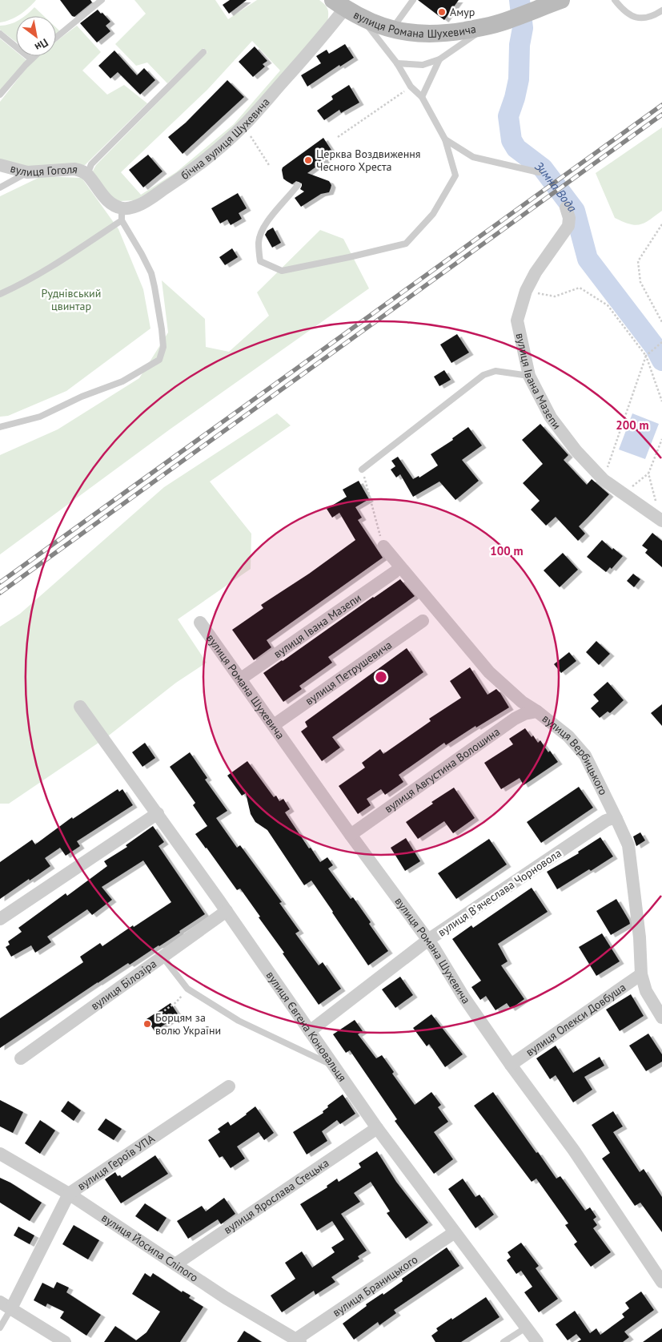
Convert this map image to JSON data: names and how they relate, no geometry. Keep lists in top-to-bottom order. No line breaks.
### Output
{"streets":{"main road":["вулиця Романа Шухевича"],"street":["бічна вулиця Шухевича","вулиця Гоголя","вулиця Івана Мазепи","вулиця Петрушевича","вулиця Вербицького","вулиця Августина Волошина","вулиця Вʼячеслава Чорновола","вулиця Білозіра","вулиця Олекси Довбуша","вулиця Євгена Коновальця","вулиця Героїв УПА","вулиця Ярослава Стецька","вулиця Йосипа Сліпого","вулиця Браницького"]},"crossings":[["вулиця Романа Шухевича","бічна вулиця Шухевича"],["вулиця Романа Шухевича","вулиця Івана Мазепи"],["вулиця Романа Шухевича","вулиця Петрушевича"],["вулиця Романа Шухевича","вулиця Августина Волошина"],["вулиця Романа Шухевича","вулиця Вʼячеслава Чорновола"],["вулиця Романа Шухевича","вулиця Олекси Довбуша"],["вулиця Вербицького","вулиця Августина Волошина"],["вулиця Вербицького","вулиця Вʼячеслава Чорновола"],["вулиця Вербицького","вулиця Олекси Довбуша"],["вулиця Вʼячеслава Чорновола","вулиця Євгена Коновальця"],["вулиця Білозіра","вулиця Євгена Коновальця"],["вулиця Євгена Коновальця","вулиця Ярослава Стецька"],["вулиця Євгена Коновальця","вулиця Браницького"],["вулиця Героїв УПА","вулиця Йосипа Сліпого"],["вулиця Ярослава Стецька","вулиця Йосипа Сліпого"],["вулиця Йосипа Сліпого","вулиця Браницького"]],"water":["Зимна Вода"],"parks":["Руднівський цвинтар"],"places":["Амур","Церква Воздвиження Чесного Хреста","Борцям за волю України"],"north":"bottom right","rings":["200 m","100 m"]}
